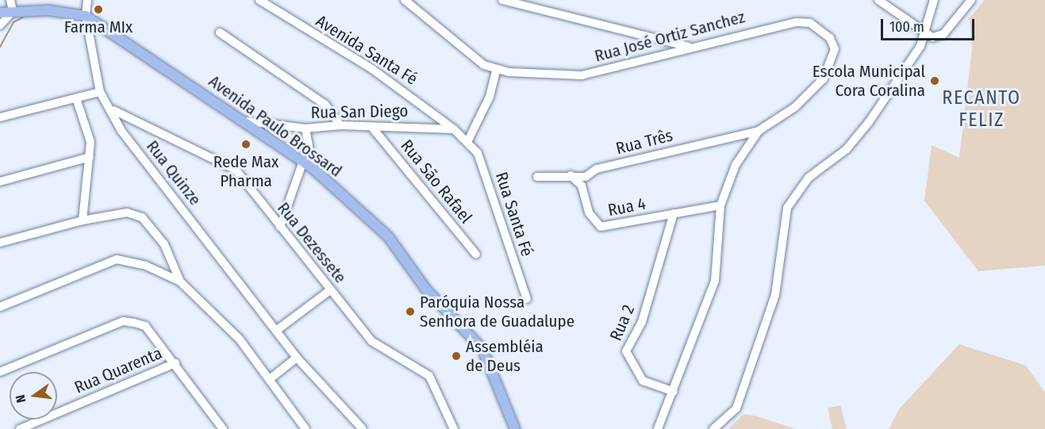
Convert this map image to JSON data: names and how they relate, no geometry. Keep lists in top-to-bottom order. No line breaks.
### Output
{"streets":{"main road":["Avenida Paulo Brossard"],"street":["Rua José Ortiz Sanchez","Avenida Santa Fé","Rua San Diego","Rua Três","Rua Quinze","Rua São Rafael","Rua 4","Rua Santa Fé","Rua Dezessete","Rua 2","Rua Quarenta"]},"crossings":[["Rua José Ortiz Sanchez","Rua Três"],["Rua José Ortiz Sanchez","Rua 4"],["Rua José Ortiz Sanchez","Rua 2"],["Avenida Santa Fé","Rua San Diego"],["Rua San Diego","Avenida Paulo Brossard"],["Rua San Diego","Rua São Rafael"],["Avenida Paulo Brossard","Rua Quinze"],["Rua Três","Rua 4"],["Rua Quinze","Rua Dezessete"],["Rua 4","Rua 2"]],"districts":["RECANTO FELIZ"],"places":["Farma MIx","Escola Municipal Cora Coralina","Rede Max Pharma","Paróquia Nossa Senhora de Guadalupe","Assembléia de Deus"],"scale_bar":"100 m","north":"left"}
